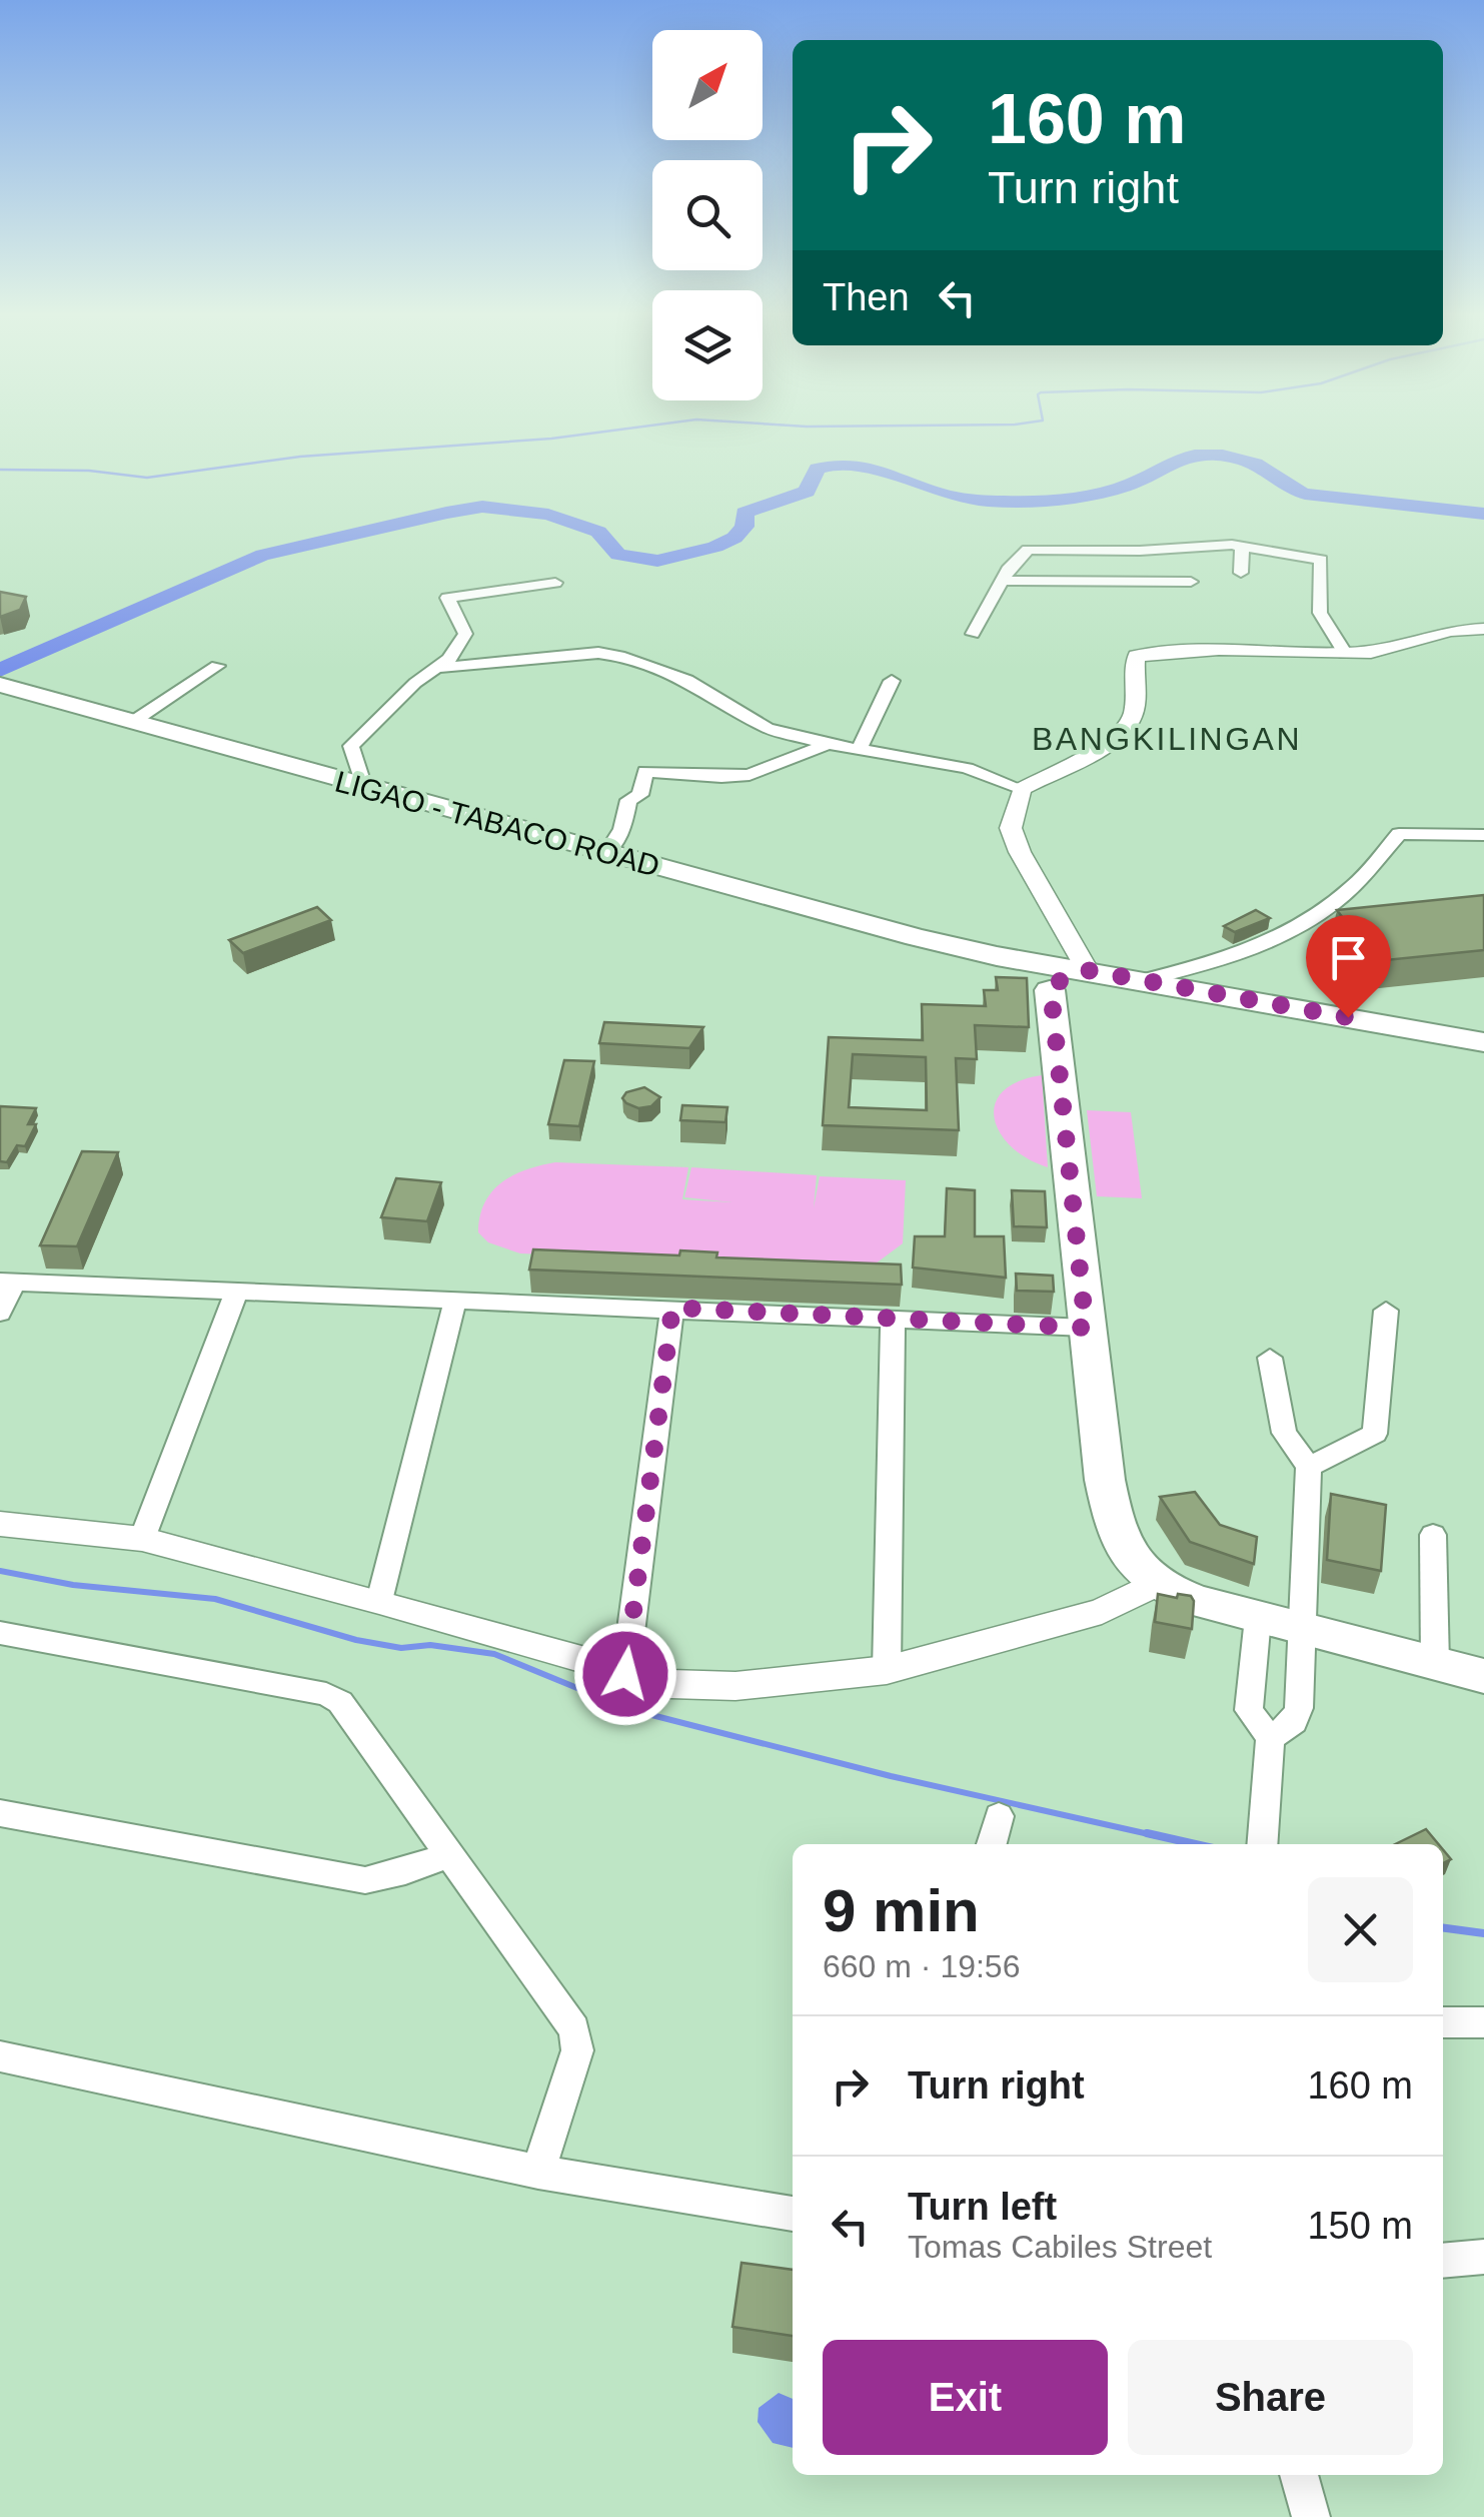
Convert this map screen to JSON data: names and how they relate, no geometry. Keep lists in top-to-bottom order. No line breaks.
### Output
{"streets":{"main road":["LIGAO - TABACO ROAD"]},"districts":["BANGKILINGAN"],"north":"top right","page":{"turn":["160 m","Turn right"],"then":"Then","heading":["9 min","660 m · 19:56"],"list":[{"name":"Turn right","value":"160 m"},{"name":"Turn left","note":"Tomas Cabiles Street","value":"150 m"}],"buttons":["Exit","Share"]}}
